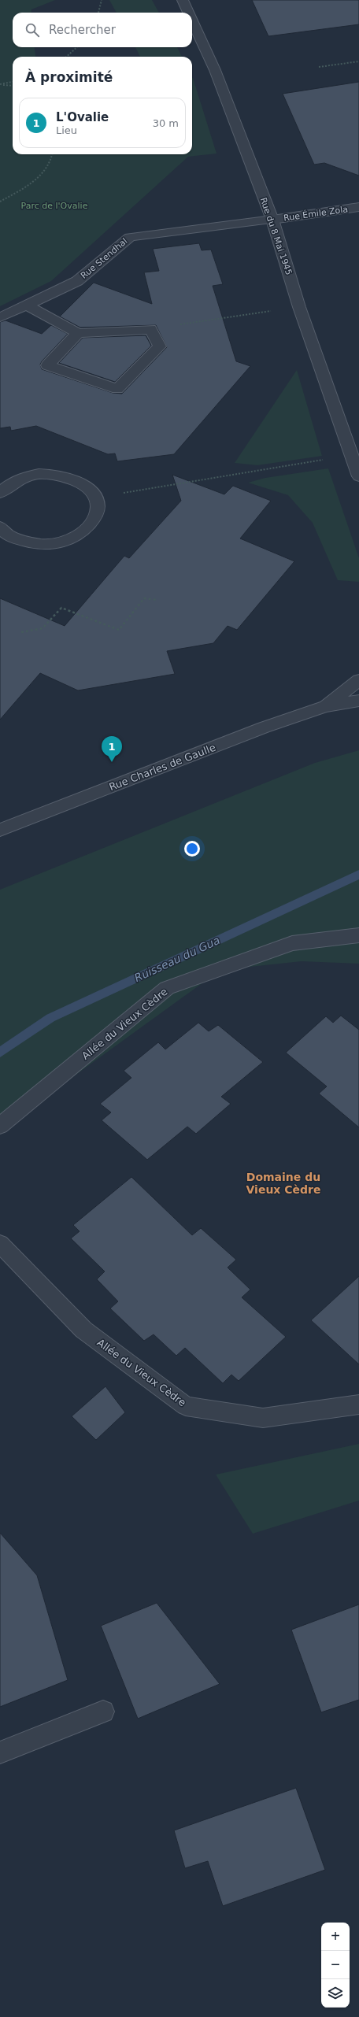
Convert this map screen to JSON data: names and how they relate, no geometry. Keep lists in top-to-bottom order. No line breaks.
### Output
{"streets":{"street":["Rue Émile Zola","Rue du 8 Mai 1945","Rue Stendhal","Rue Charles de Gaulle","Allée du Vieux Cèdre"]},"crossings":[["Rue Émile Zola","Rue du 8 Mai 1945"],["Rue Émile Zola","Rue Stendhal"],["Rue du 8 Mai 1945","Rue Stendhal"]],"districts":["Domaine du Vieux Cèdre"],"water":["Ruisseau du Gua"],"parks":["Parc de l'Ovalie"],"page":{"search":"Rechercher","heading":"À proximité","list":[{"mark":"1","name":"L'Ovalie","note":"Lieu","value":"30 m"}],"pins":"1","map_buttons":["+","−"]}}
